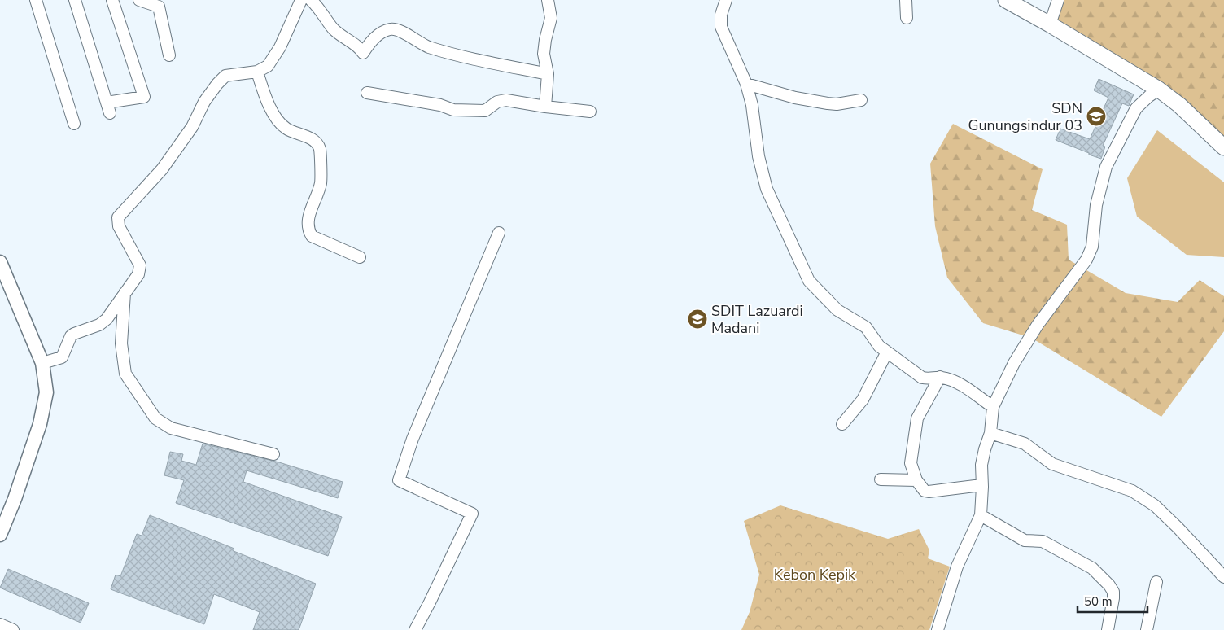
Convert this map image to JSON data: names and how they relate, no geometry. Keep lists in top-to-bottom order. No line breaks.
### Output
{"parks":["Kebon Kepik"],"places":{"school or university":["SDN Gunungsindur 03","SDIT Lazuardi Madani"]},"scale_bar":"50 m"}
